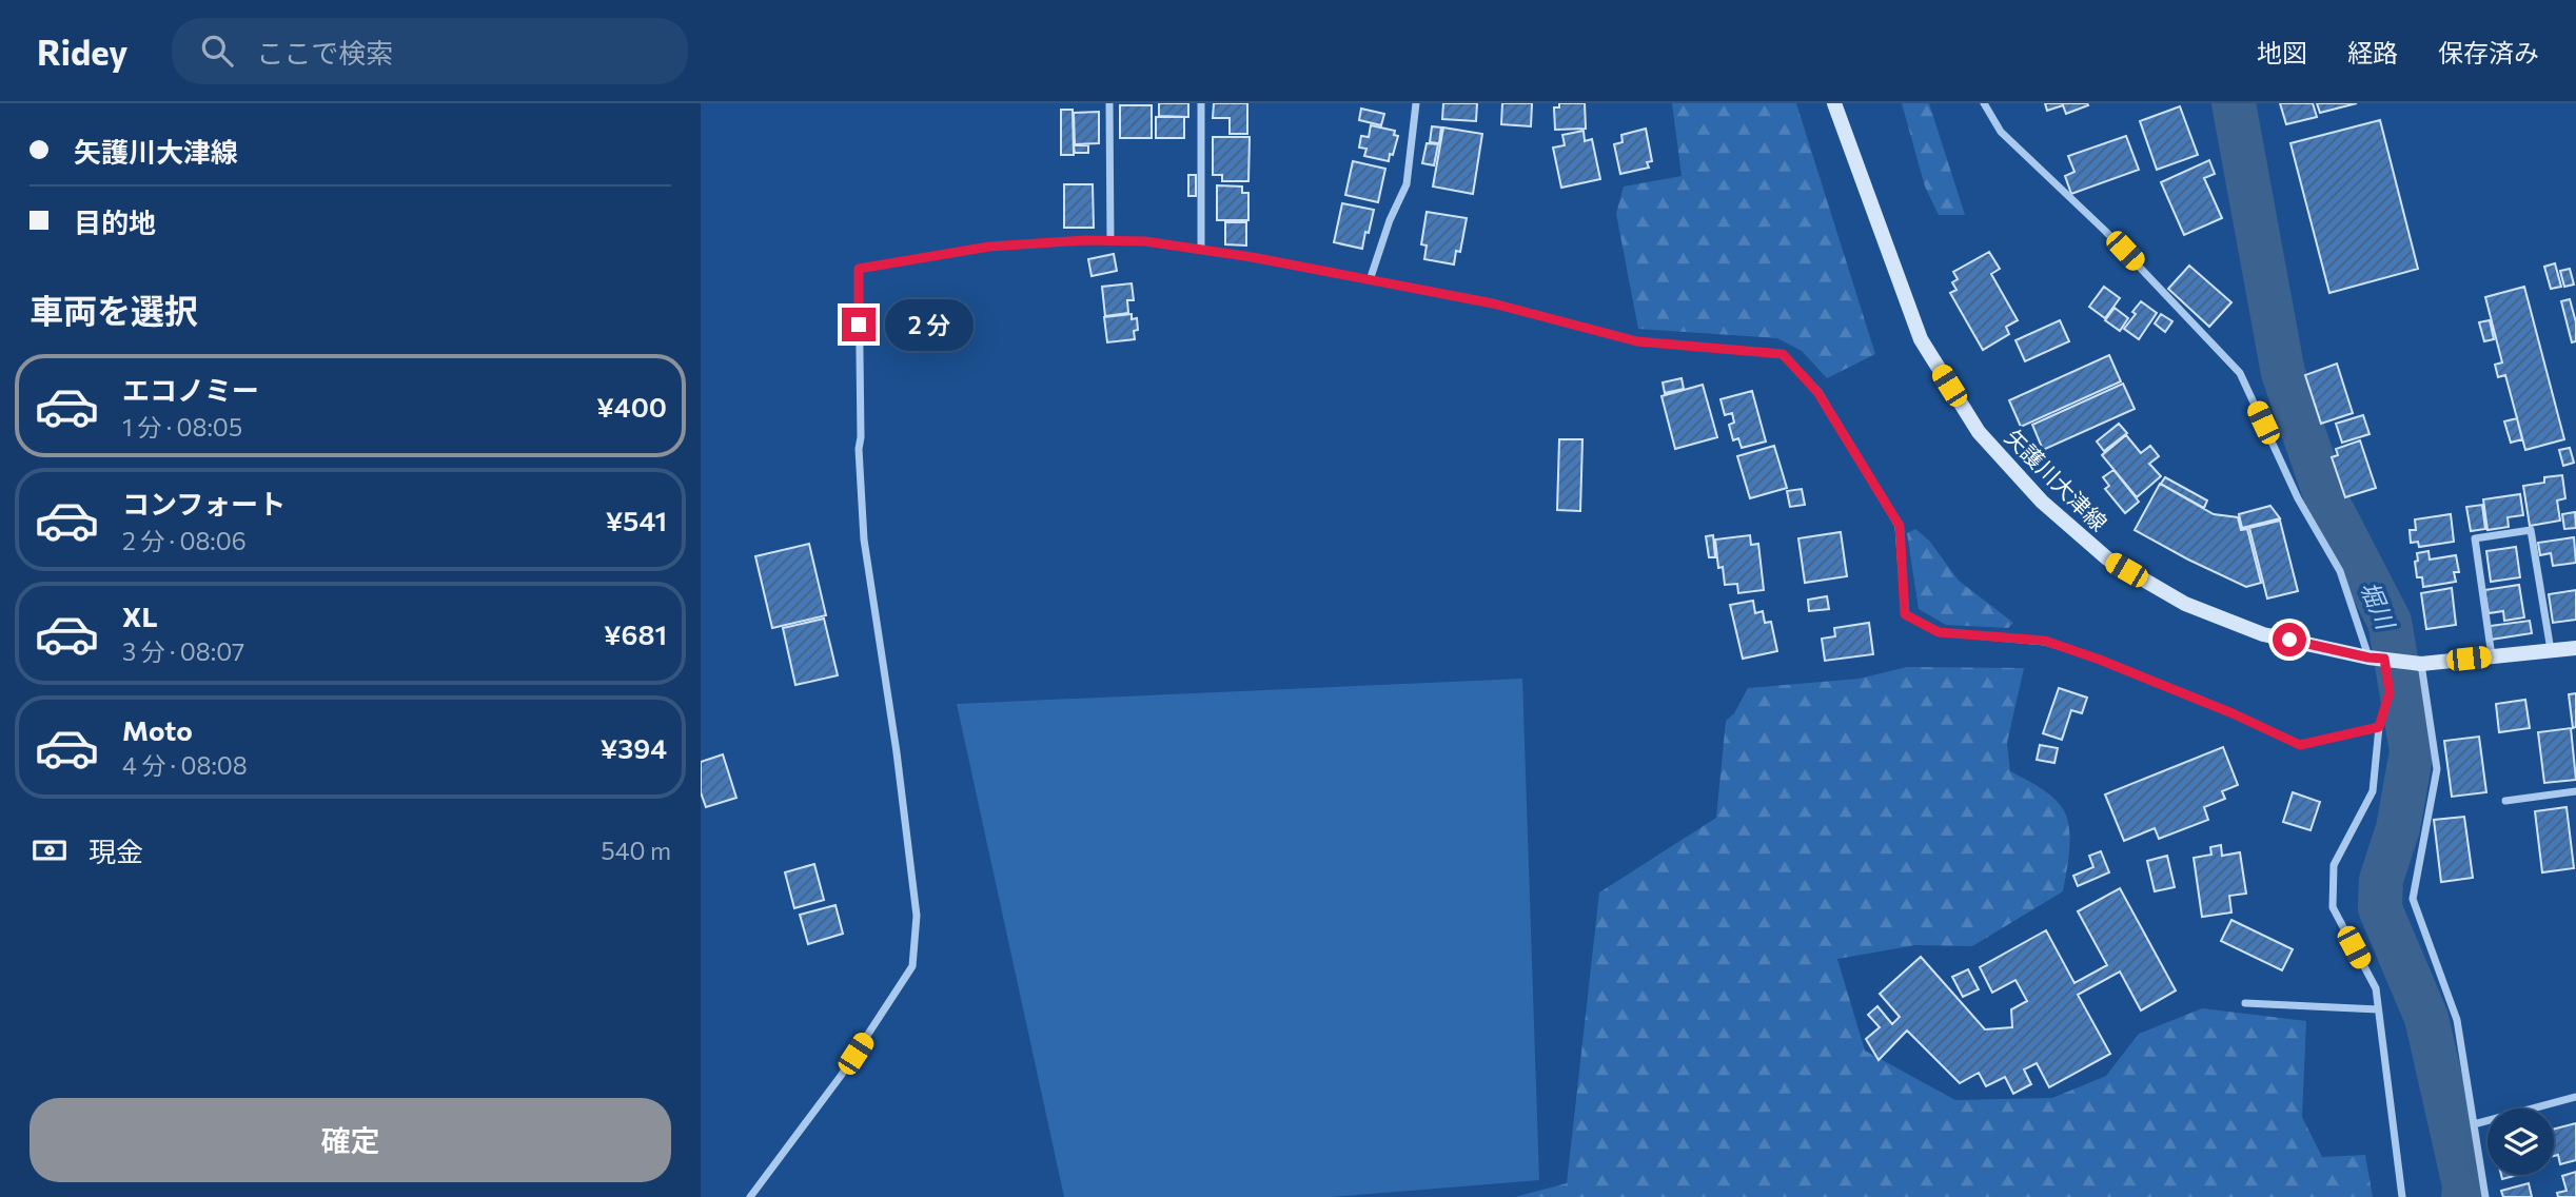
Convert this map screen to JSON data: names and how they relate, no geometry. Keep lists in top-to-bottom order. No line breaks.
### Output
{"streets":{"main road":["矢護川大津線"]},"water":["堀川"],"page":{"header":"Ridey","search":"ここで検索","nav":["地図","経路","保存済み"],"banner":["矢護川大津線","目的地"],"heading":"車両を選択","bubble":"2 分","list":[{"name":"エコノミー","note":"1 分 · 08:05","value":"¥400"},{"name":"コンフォート","note":"2 分 · 08:06","value":"¥541"},{"name":"XL","note":"3 分 · 08:07","value":"¥681"},{"name":"Moto","note":"4 分 · 08:08","value":"¥394"}],"pay":["現金","540 m"],"buttons":"確定"}}
